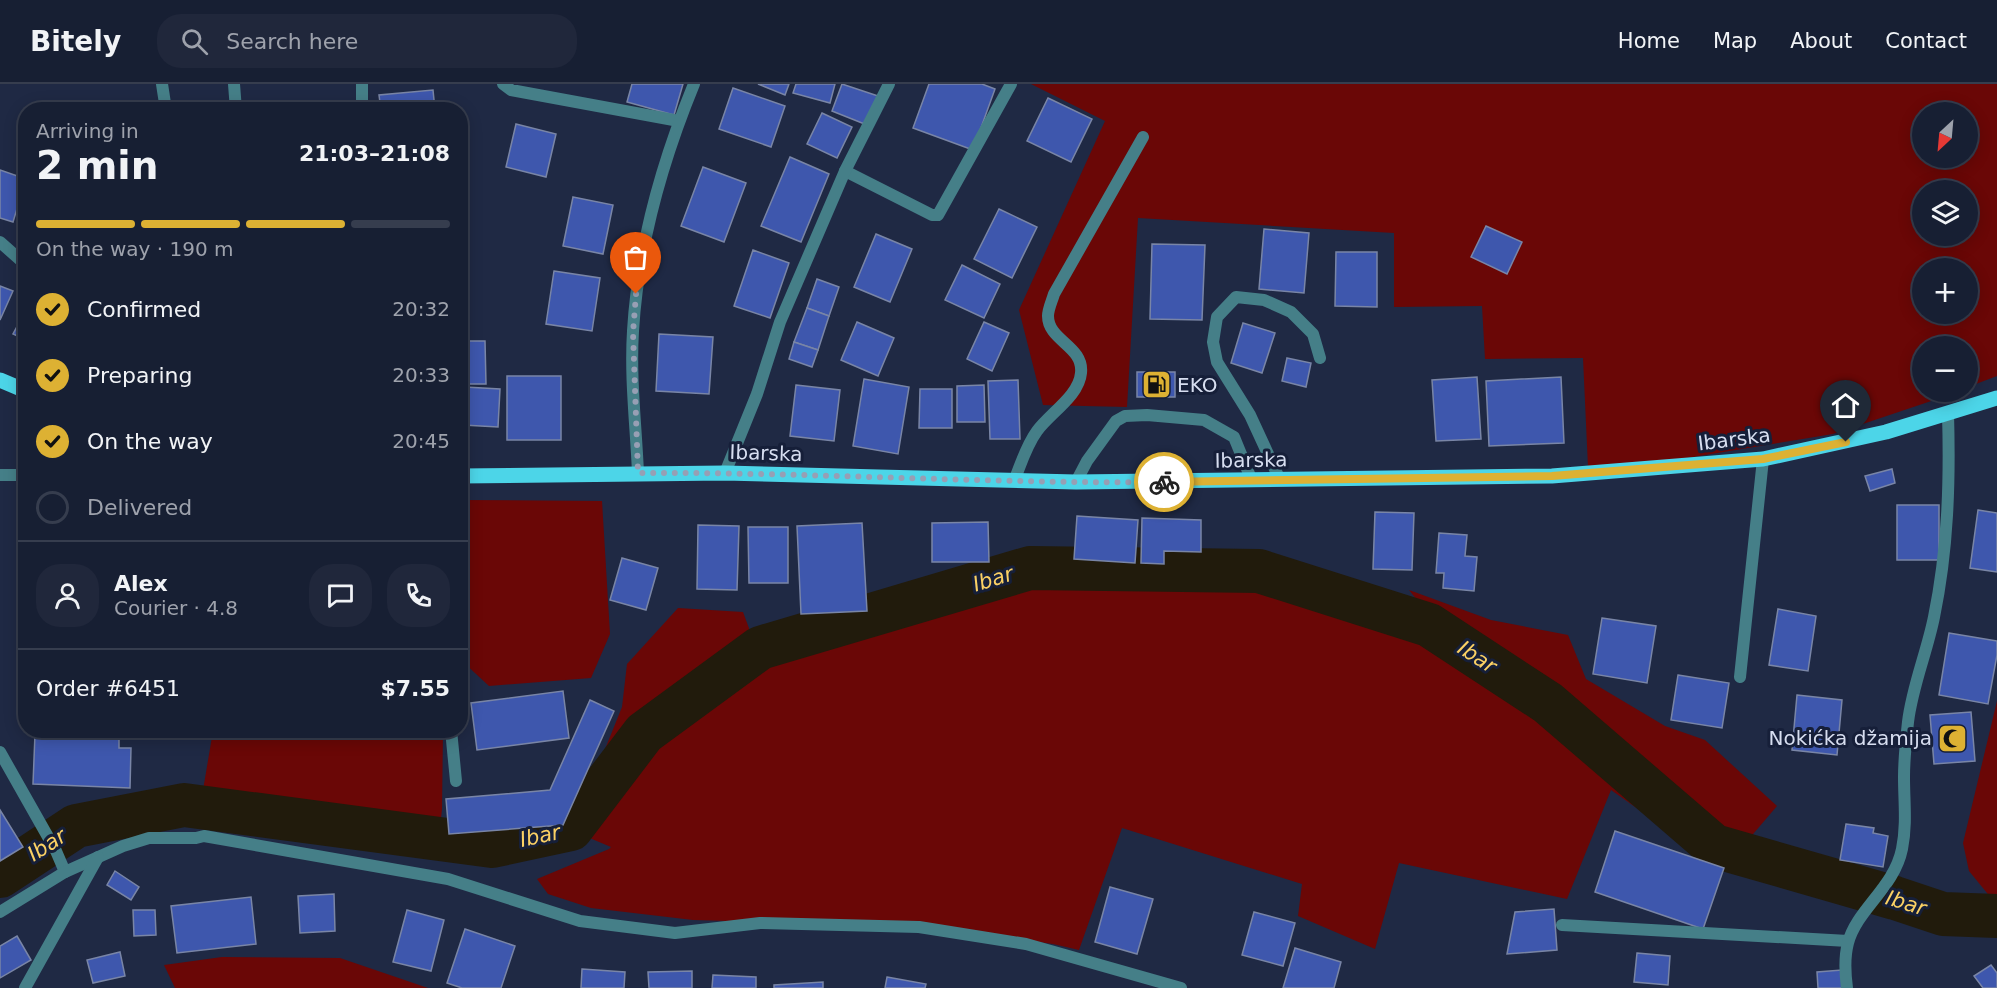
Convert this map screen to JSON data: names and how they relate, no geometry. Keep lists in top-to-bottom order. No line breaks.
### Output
{"streets":{"main road":["Ibarska"]},"water":["Ibar"],"places":{"fuel station":["EKO"],"mosque":["Nokićka džamija"]},"north":"bottom left","page":{"header":"Bitely","search":"Search here","nav":["Home","Map","About","Contact"],"map_buttons":["+","−"],"heading":["2 min","Arriving in","21:03–21:08"],"panel":["Alex","Courier · 4.8","Order #6451","$7.55"],"bar":"On the way · 190 m","list":[["Confirmed","20:32"],["Preparing","20:33"],["On the way","20:45"],"Delivered"]}}
